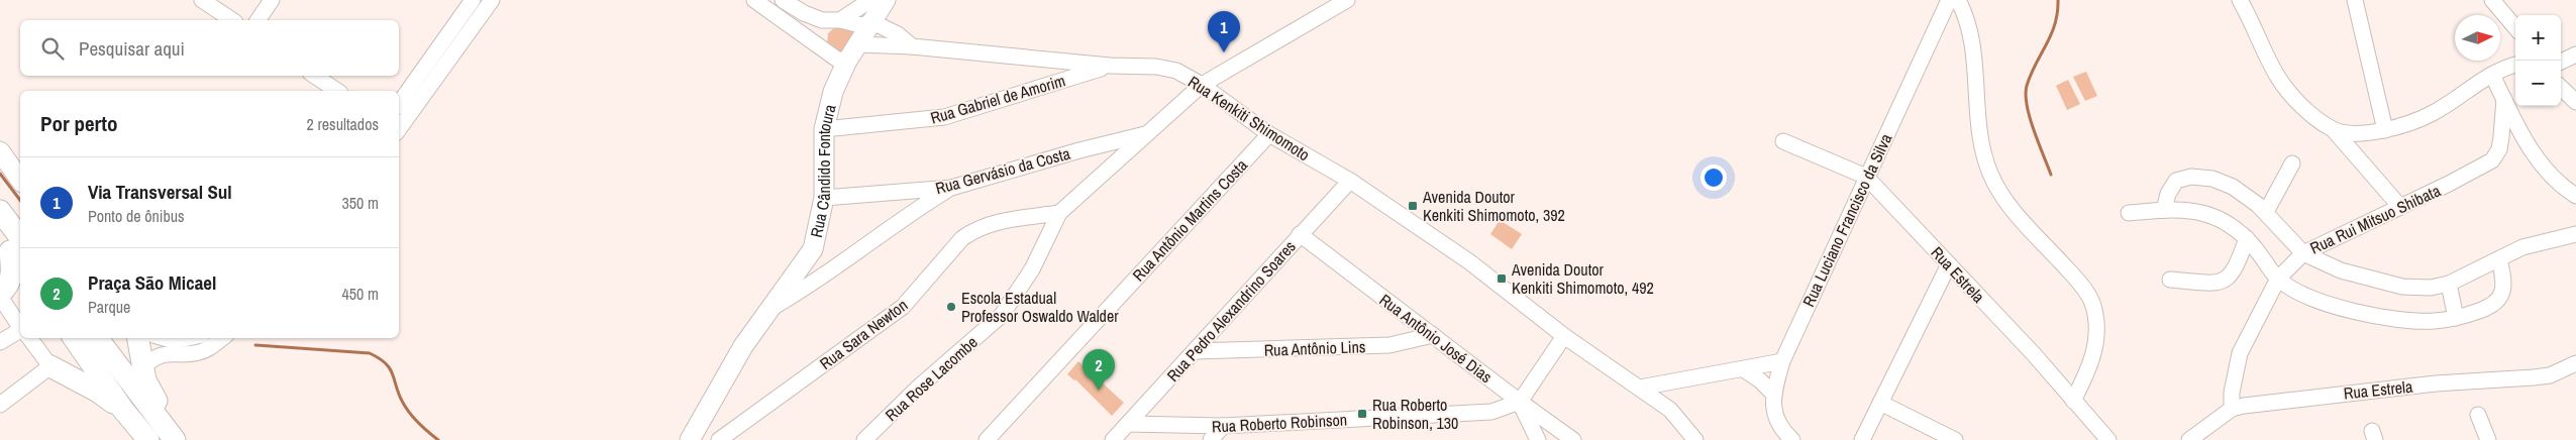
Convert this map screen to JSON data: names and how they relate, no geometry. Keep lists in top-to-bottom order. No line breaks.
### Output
{"streets":{"main road":["Rua Cândido Fontoura"],"street":["Rua Gabriel de Amorim","Rua Kenkiti Shimomoto","Rua Gervásio da Costa","Rua Rui Mitsuo Shibata","Rua Antônio Martins Costa","Rua Luciano Francisco da Silva","Rua Estrela","Rua Pedro Alexandrino Soares","Rua Sara Newton","Rua Antônio José Dias","Rua Antônio Lins","Rua Rose Lacombe","Rua Roberto Robinson"]},"crossings":[["Rua Gabriel de Amorim","Rua Kenkiti Shimomoto"],["Rua Gabriel de Amorim","Rua Cândido Fontoura"],["Rua Kenkiti Shimomoto","Rua Cândido Fontoura"],["Rua Kenkiti Shimomoto","Rua Antônio Martins Costa"],["Rua Kenkiti Shimomoto","Rua Pedro Alexandrino Soares"],["Rua Cândido Fontoura","Rua Gervásio da Costa"],["Rua Rui Mitsuo Shibata","Rua Estrela"],["Rua Luciano Francisco da Silva","Rua Estrela"],["Rua Pedro Alexandrino Soares","Rua Antônio José Dias"],["Rua Pedro Alexandrino Soares","Rua Antônio Lins"],["Rua Pedro Alexandrino Soares","Rua Roberto Robinson"],["Rua Sara Newton","Rua Rose Lacombe"],["Rua Antônio José Dias","Rua Antônio Lins"],["Rua Antônio José Dias","Rua Roberto Robinson"]],"places":{"transit":["Avenida Doutor Kenkiti Shimomoto, 392","Avenida Doutor Kenkiti Shimomoto, 492","Rua Roberto Robinson, 130"],"other":["Escola Estadual Professor Oswaldo Walder"]},"north":"right","page":{"pins":["1","2"],"map_buttons":["+","−"],"search":"Pesquisar aqui","heading":["Por perto","2 resultados"],"list":[{"mark":"1","name":"Via Transversal Sul","note":"Ponto de ônibus","value":"350 m"},{"mark":"2","name":"Praça São Micael","note":"Parque","value":"450 m"}]}}
